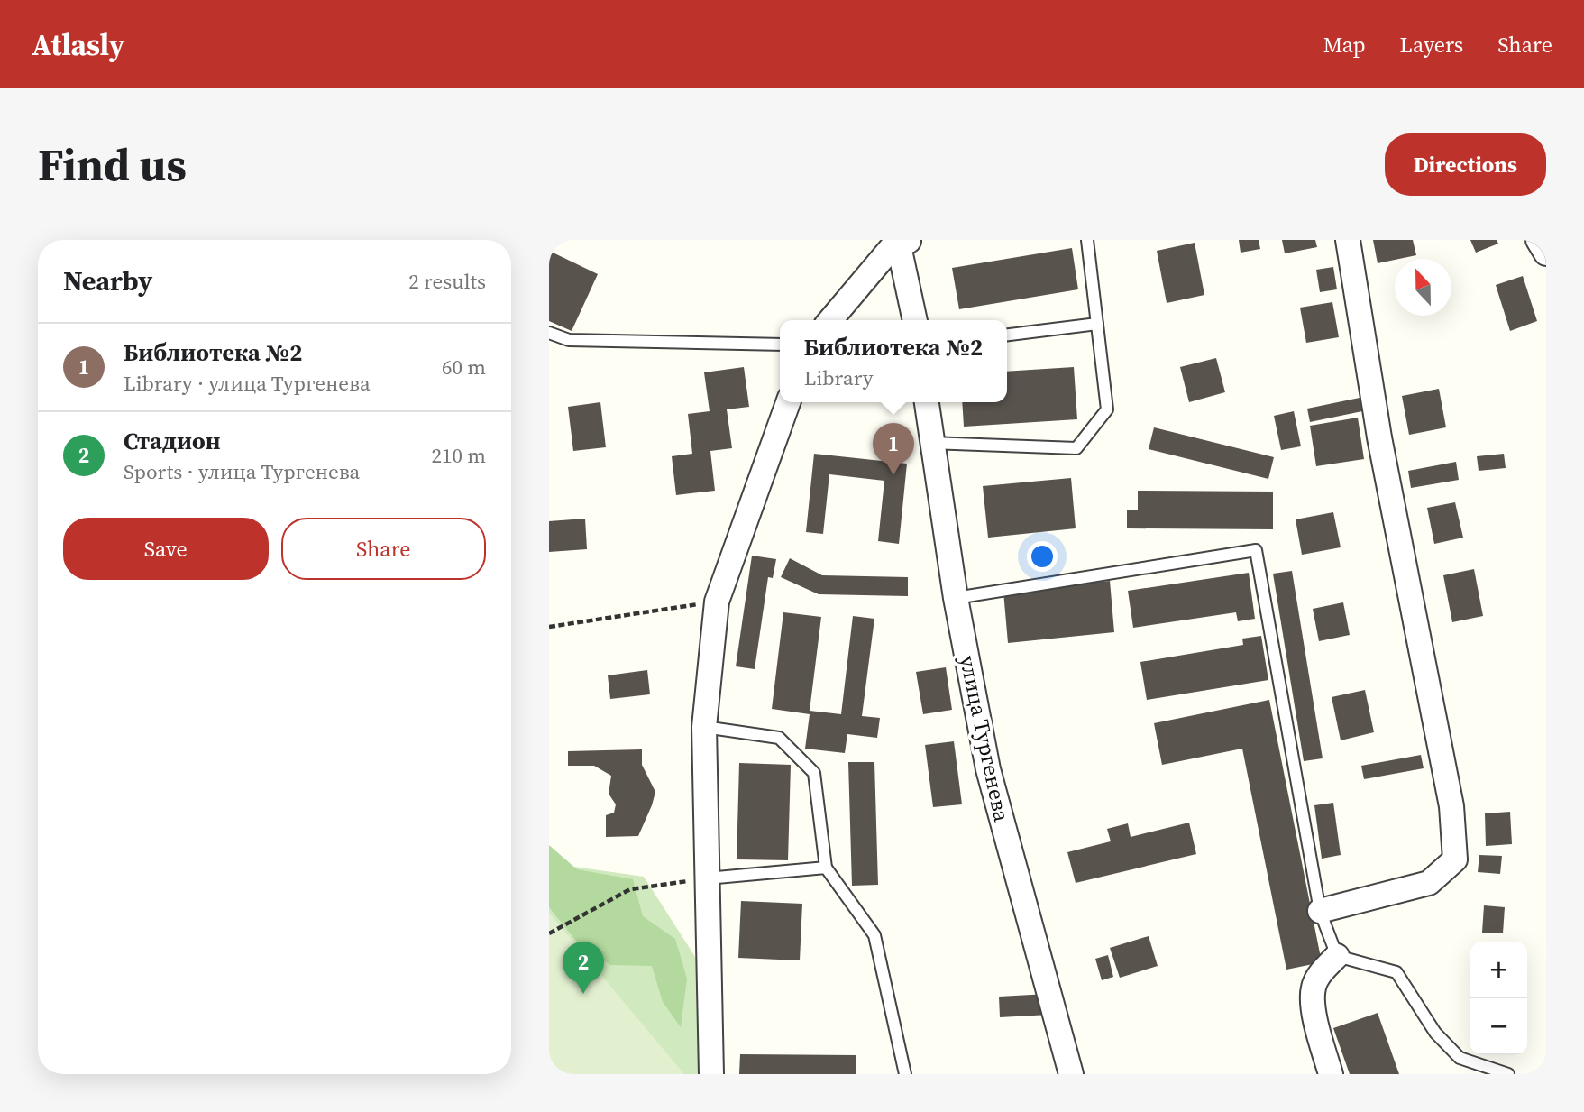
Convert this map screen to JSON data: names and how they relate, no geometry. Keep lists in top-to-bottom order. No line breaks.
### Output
{"streets":{"street":["улица Тургенева"]},"north":"top","page":{"header":"Atlasly","nav":["Map","Layers","Share"],"buttons":["Directions",["Save","Share"]],"title":"Find us","heading":["Nearby","2 results"],"popup":["Библиотека №2","Library"],"list":[{"mark":"1","name":"Библиотека №2","note":"Library · улица Тургенева","value":"60 m"},{"mark":"2","name":"Стадион","note":"Sports · улица Тургенева","value":"210 m"}],"pins":["1","2"],"map_buttons":["+","−"]}}
